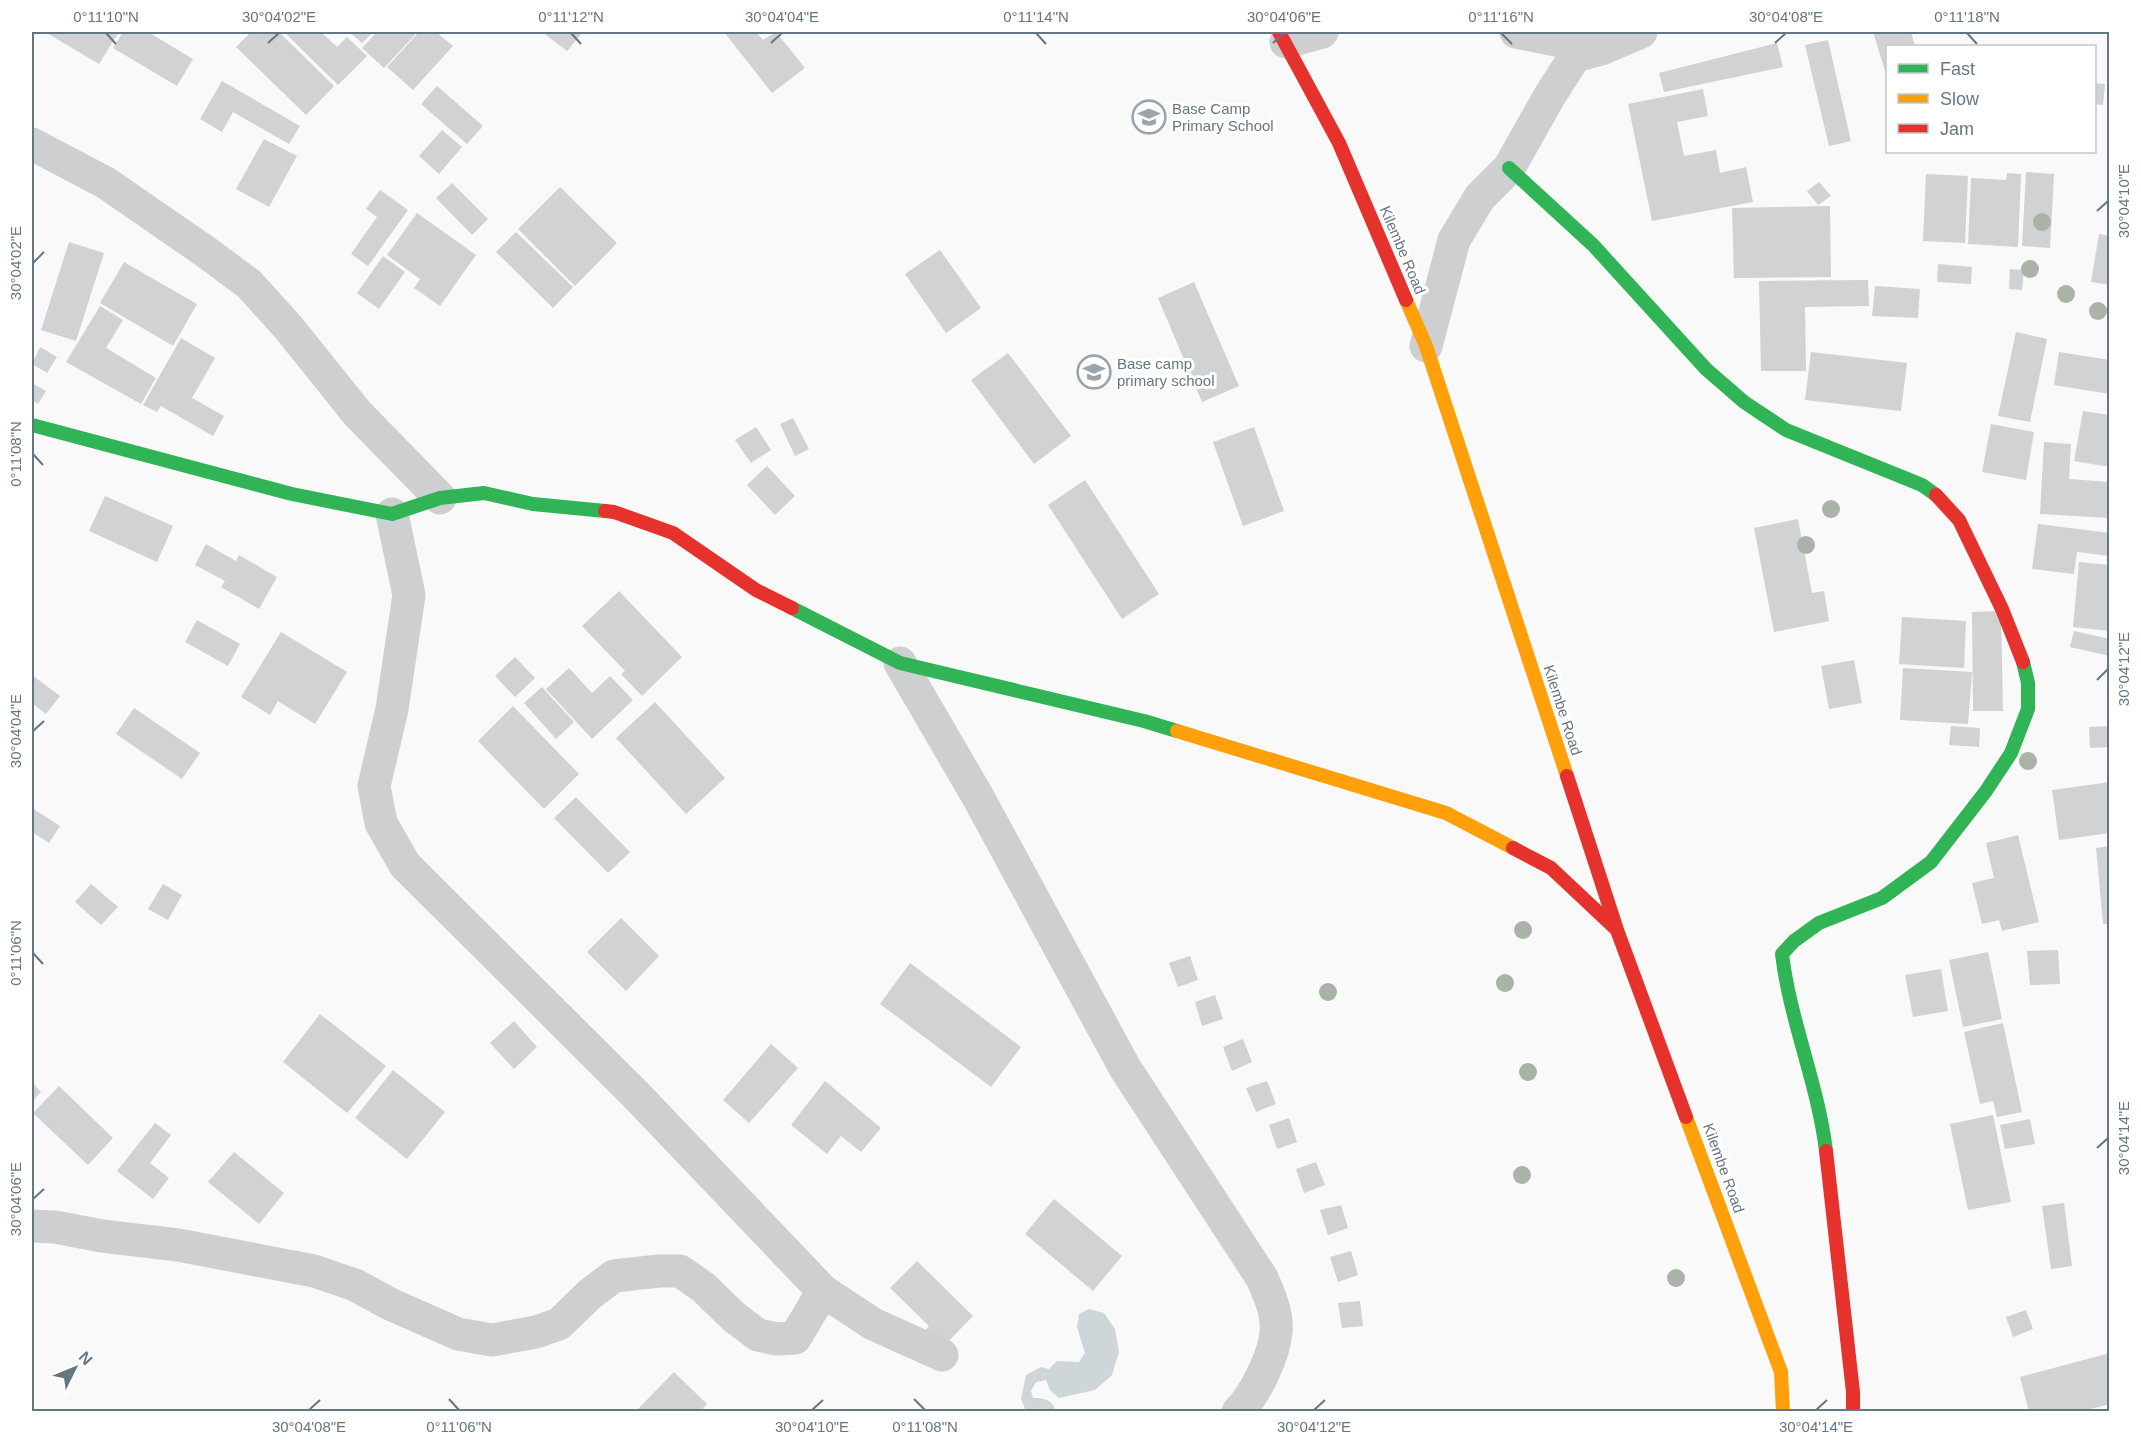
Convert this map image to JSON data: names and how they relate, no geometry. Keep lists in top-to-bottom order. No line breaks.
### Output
{"streets":{"street":["Kilembe Road"]},"places":{"school or university":["Base Camp Primary School","Base camp primary school"]},"legend":["Fast","Slow","Jam"],"north":"top right","coordinates":["0°11'10\"N","30°04'02\"E","0°11'12\"N","30°04'04\"E","0°11'14\"N","30°04'06\"E","0°11'16\"N","30°04'08\"E","0°11'18\"N","30°04'10\"E","0°11'08\"N","30°04'12\"E","0°11'06\"N","30°04'14\"E"]}
